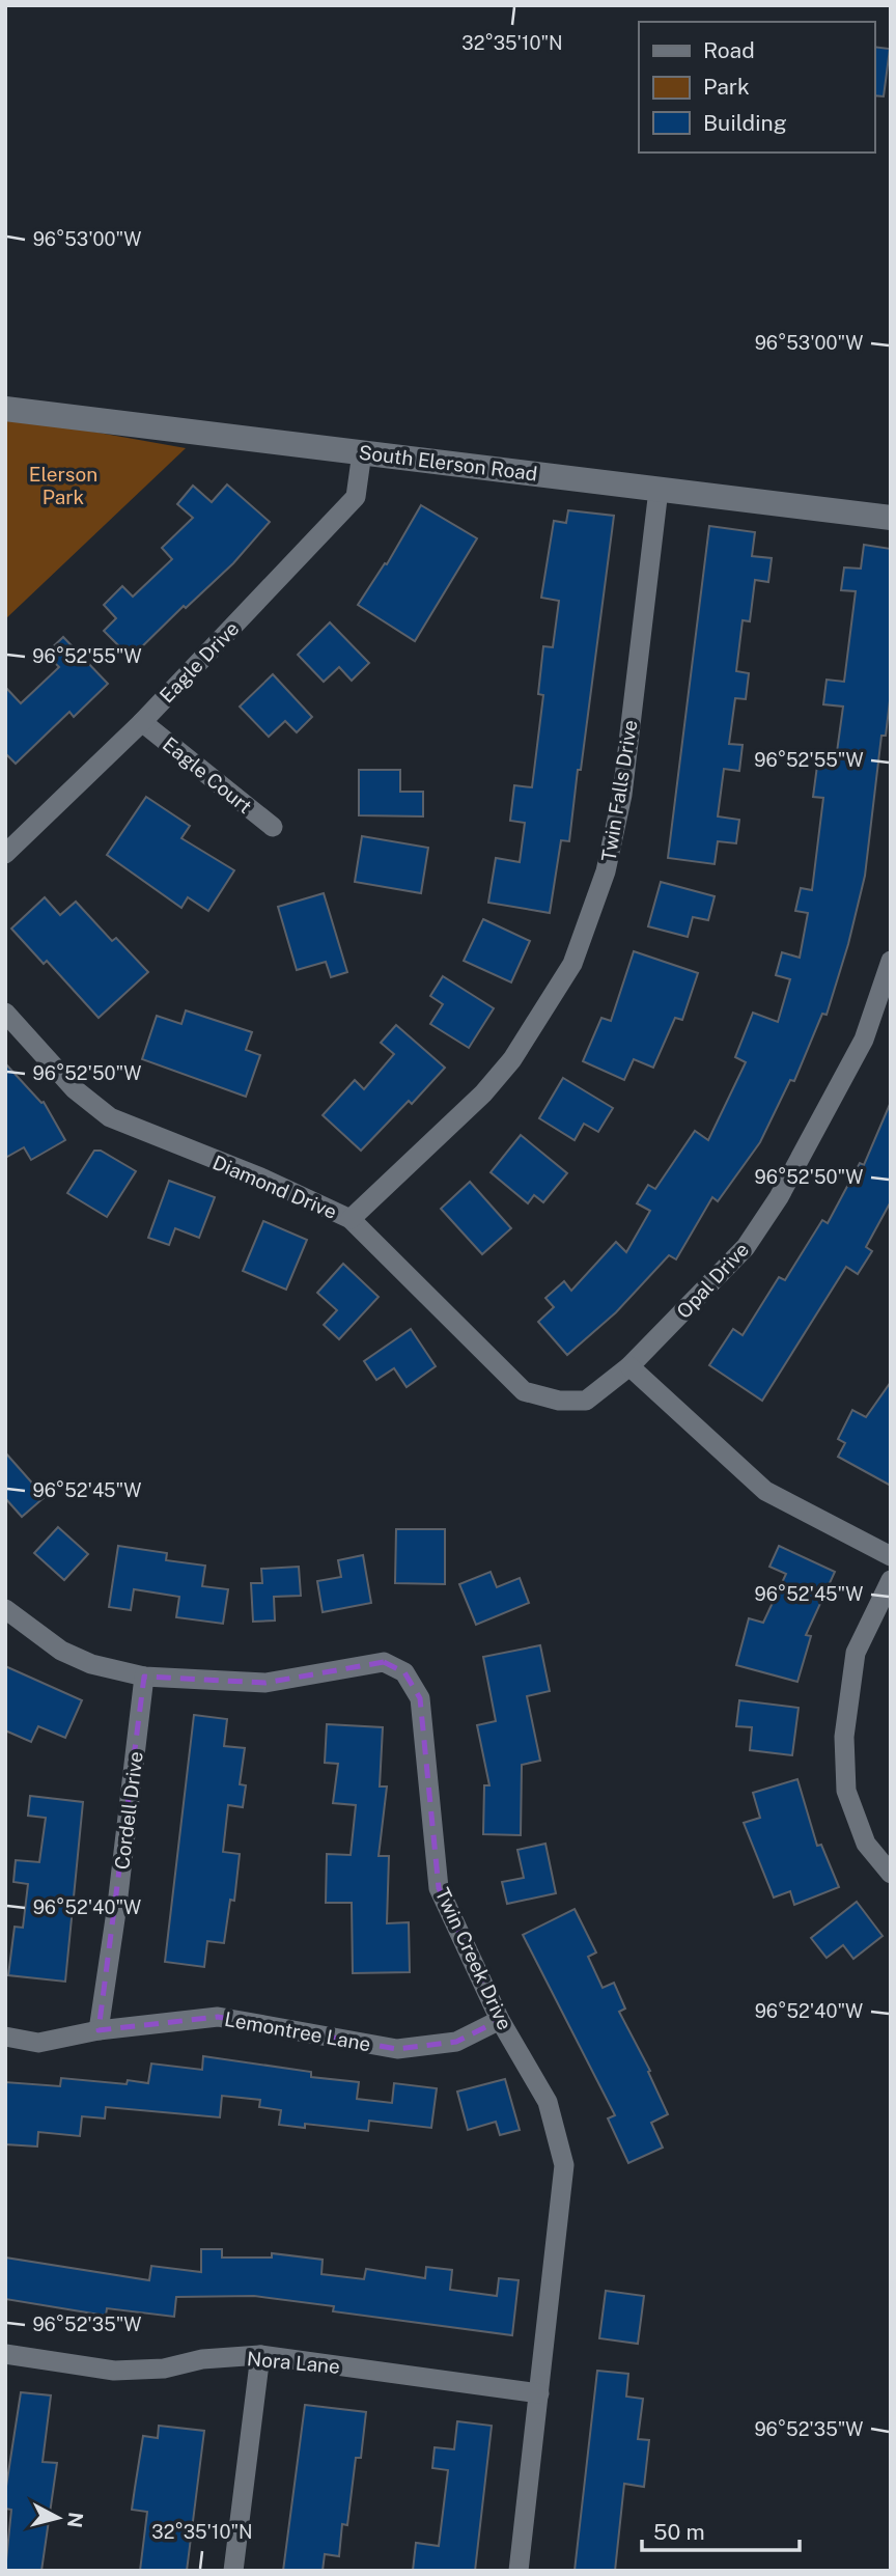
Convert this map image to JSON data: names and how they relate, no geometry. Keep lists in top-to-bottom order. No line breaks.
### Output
{"streets":{"street":["South Elerson Road","Eagle Drive","Eagle Court","Twin Falls Drive","Diamond Drive","Opal Drive","Cordell Drive","Twin Creek Drive","Lemontree Lane","Nora Lane"]},"crossings":[["South Elerson Road","Eagle Drive"],["South Elerson Road","Twin Falls Drive"],["Eagle Drive","Eagle Court"],["Twin Falls Drive","Diamond Drive"],["Diamond Drive","Opal Drive"],["Cordell Drive","Twin Creek Drive"],["Cordell Drive","Lemontree Lane"],["Twin Creek Drive","Lemontree Lane"],["Twin Creek Drive","Nora Lane"]],"parks":["Elerson Park"],"legend":["Road","Park","Building"],"scale_bar":"50 m","north":"right","coordinates":["32°35'10\"N","96°53'00\"W","96°52'55\"W","96°52'50\"W","96°52'45\"W","96°52'40\"W","96°52'35\"W"]}
